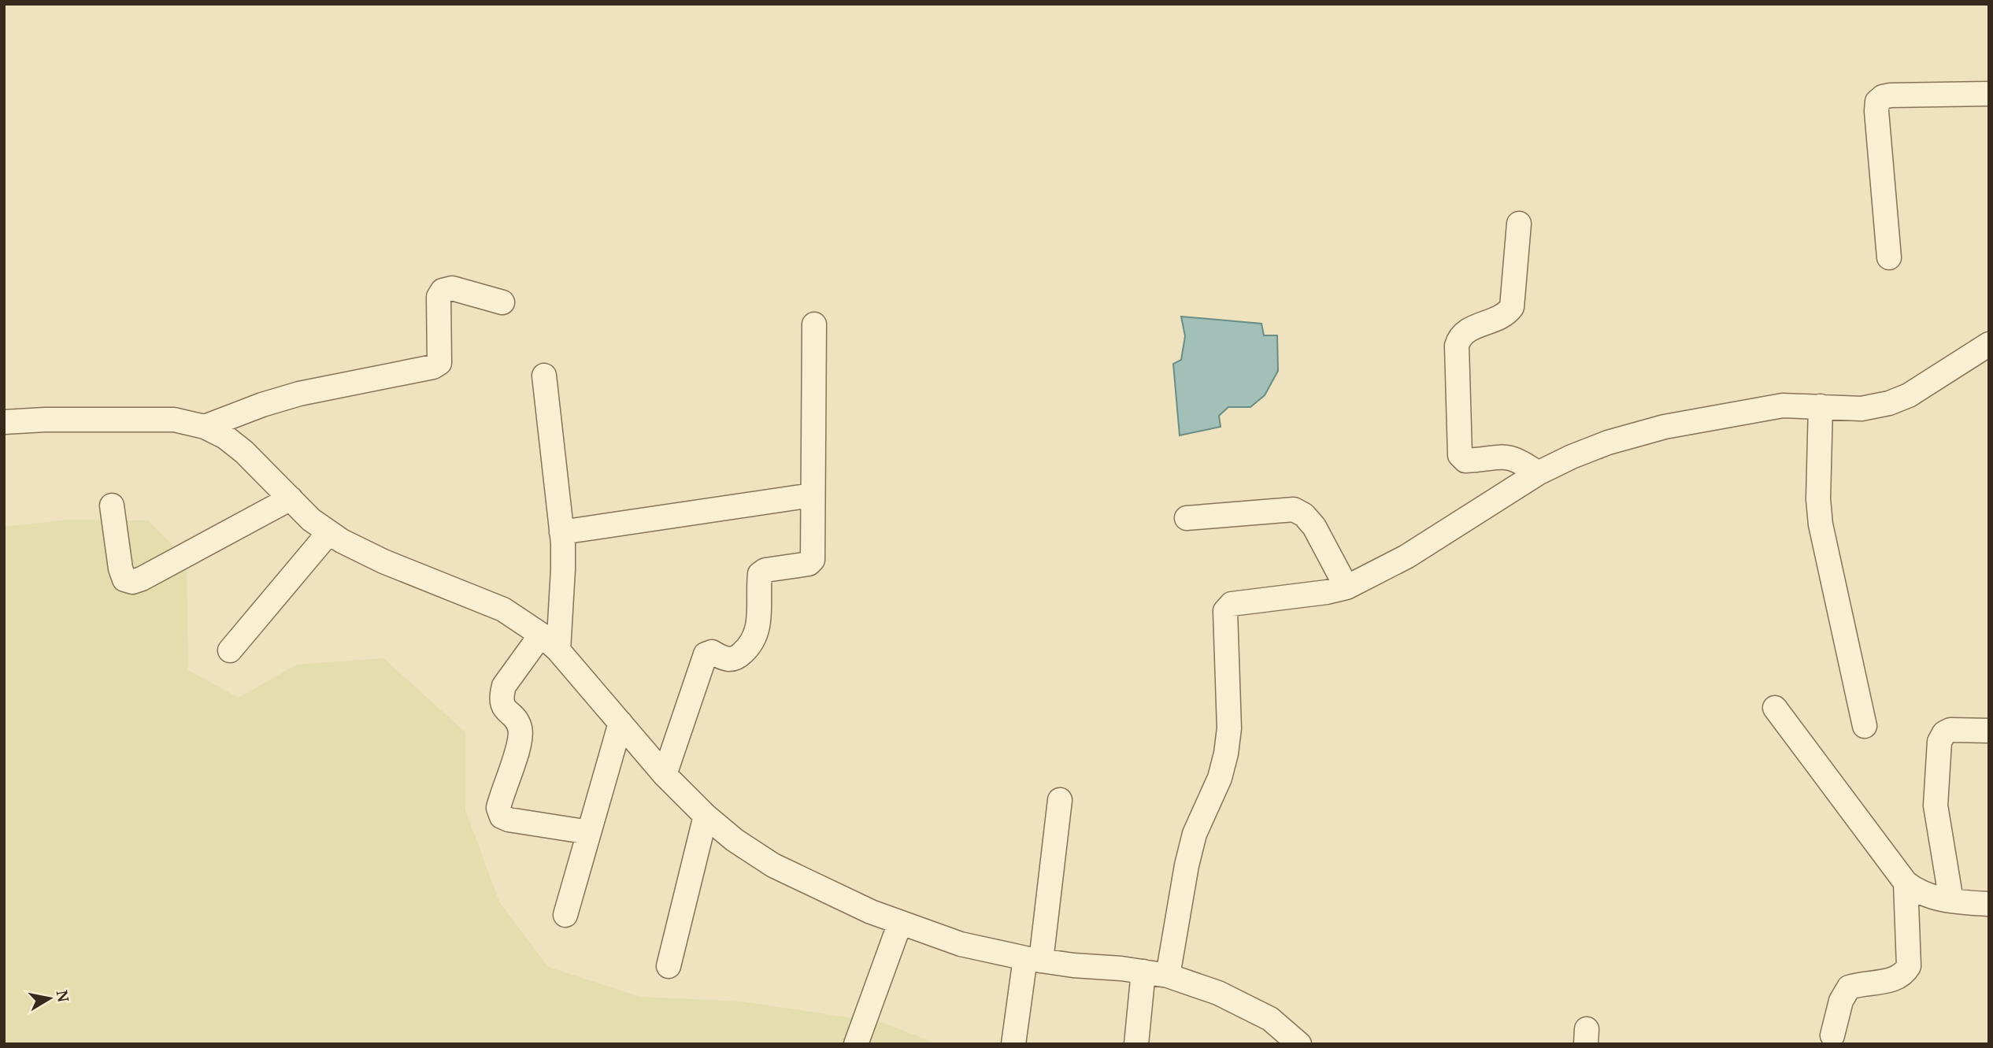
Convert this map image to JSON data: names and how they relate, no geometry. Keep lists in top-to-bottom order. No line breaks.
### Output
{"north":"right"}
